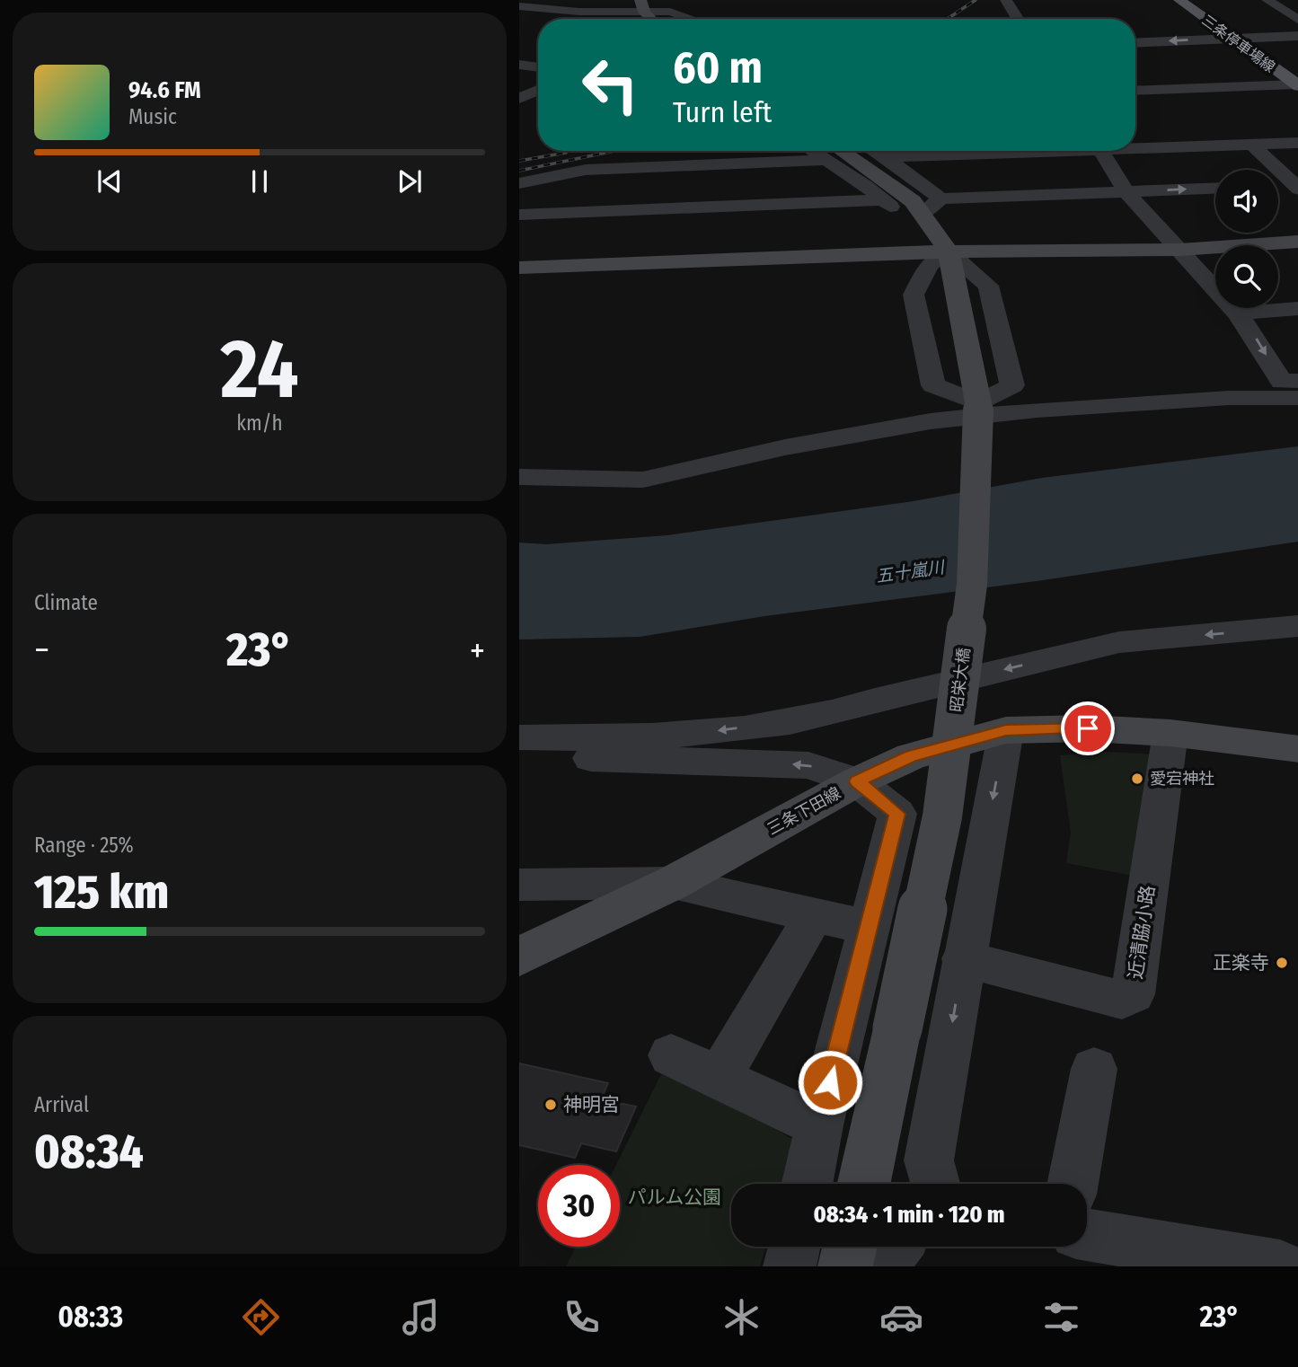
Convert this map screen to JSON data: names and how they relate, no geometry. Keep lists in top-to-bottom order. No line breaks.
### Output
{"streets":{"main road":["三条停車場線"],"street":["昭栄大橋","三条下田線","近清脇小路"]},"crossings":[["三条下田線","近清脇小路"]],"water":["五十嵐川"],"parks":["パルム公園"],"places":["愛宕神社","正楽寺","神明宮"],"page":{"turn":["60 m","Turn left"],"song":["94.6 FM","Music"],"tile":[["24","km/h"],"Climate",["Range · 25%","125 km"],["Arrival","08:34"]],"heat":["−","23°","+"],"limit":"30","trip":"08:34 · 1 min · 120 m","tabs":["08:33","23°"]}}
